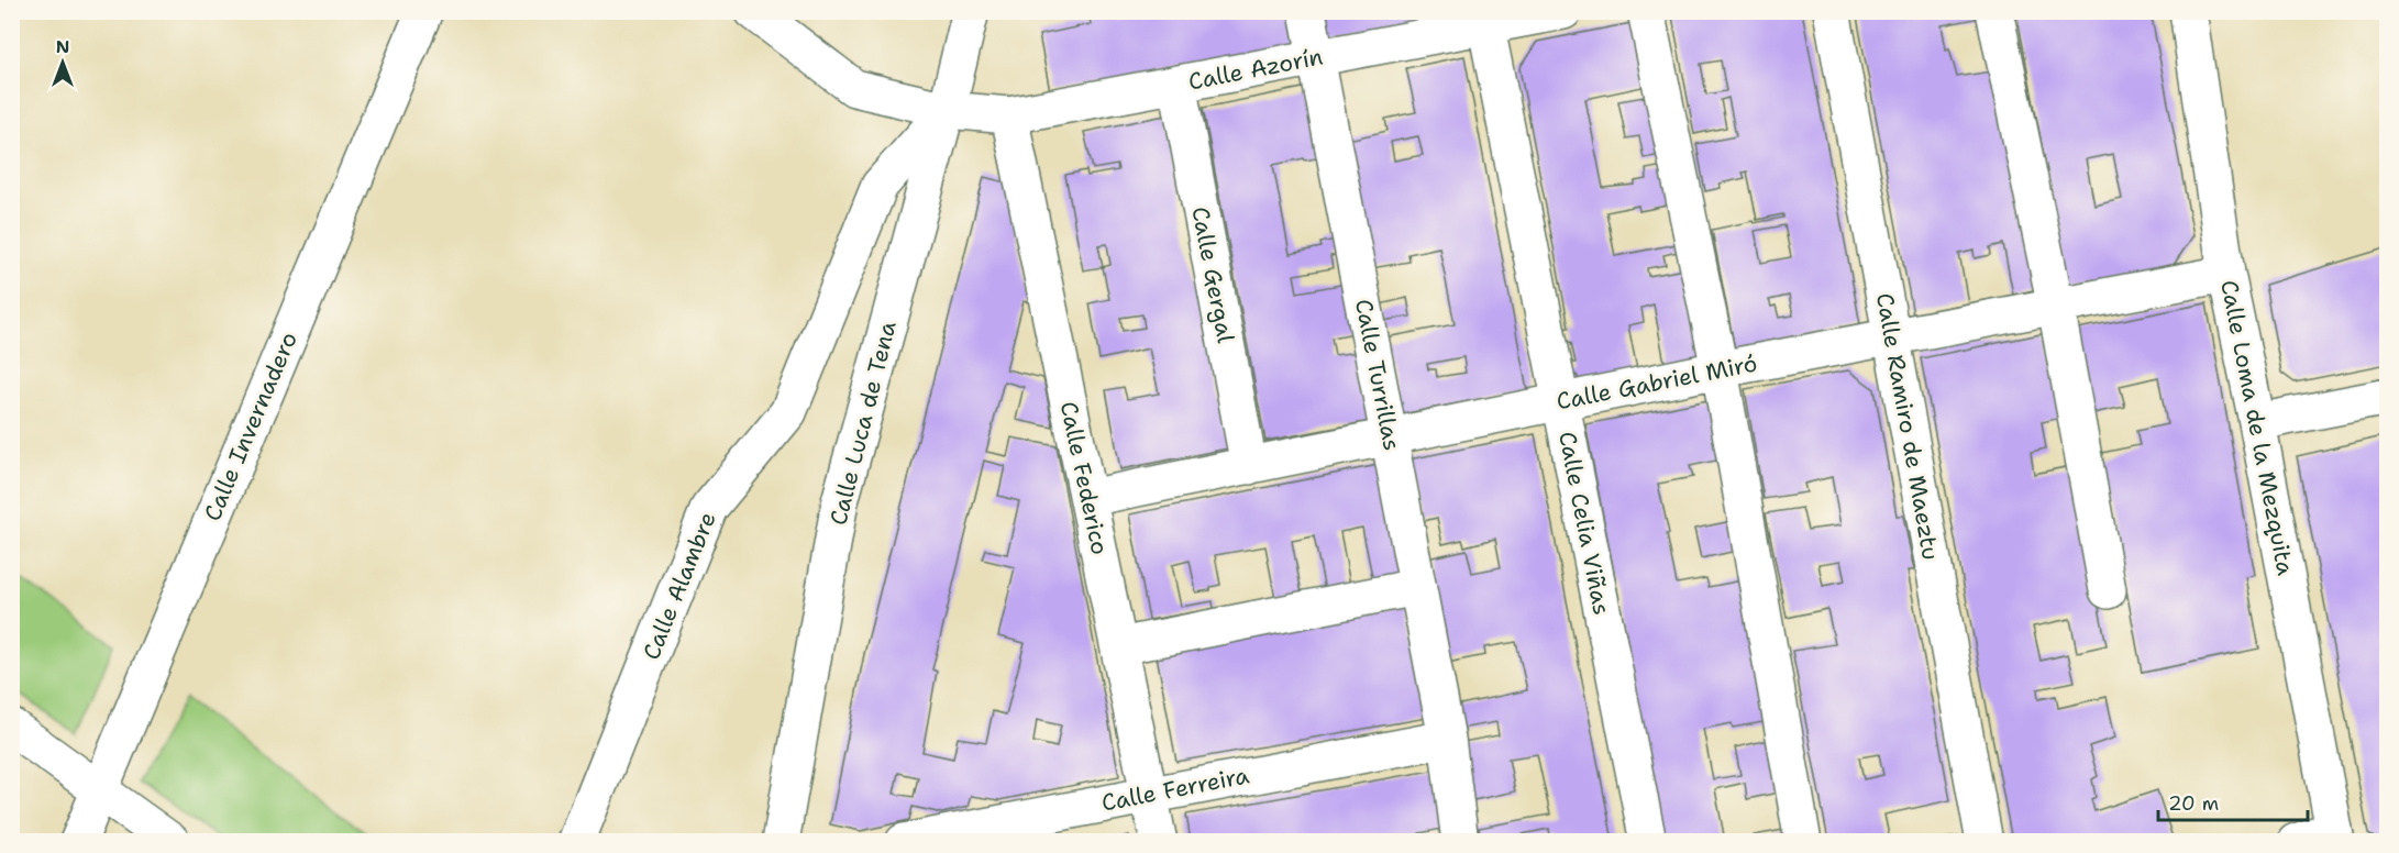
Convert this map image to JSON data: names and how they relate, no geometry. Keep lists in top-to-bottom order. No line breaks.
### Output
{"streets":{"street":["Calle Azorín","Calle Gergal","Calle Turrillas","Calle Gabriel Miró","Calle Luca de Tena","Calle Invernadero","Calle Ramiro de Maeztu","Calle Loma de la Mezquita","Calle Federico","Calle Celia Viñas","Calle Alambre","Calle Ferreira"]},"crossings":[["Calle Azorín","Calle Gergal"],["Calle Azorín","Calle Turrillas"],["Calle Azorín","Calle Luca de Tena"],["Calle Azorín","Calle Federico"],["Calle Azorín","Calle Celia Viñas"],["Calle Azorín","Calle Alambre"],["Calle Gergal","Calle Gabriel Miró"],["Calle Turrillas","Calle Gabriel Miró"],["Calle Turrillas","Calle Ferreira"],["Calle Gabriel Miró","Calle Ramiro de Maeztu"],["Calle Gabriel Miró","Calle Loma de la Mezquita"],["Calle Gabriel Miró","Calle Federico"],["Calle Gabriel Miró","Calle Celia Viñas"],["Calle Luca de Tena","Calle Alambre"],["Calle Federico","Calle Ferreira"]],"scale_bar":"20 m","north":"top"}
